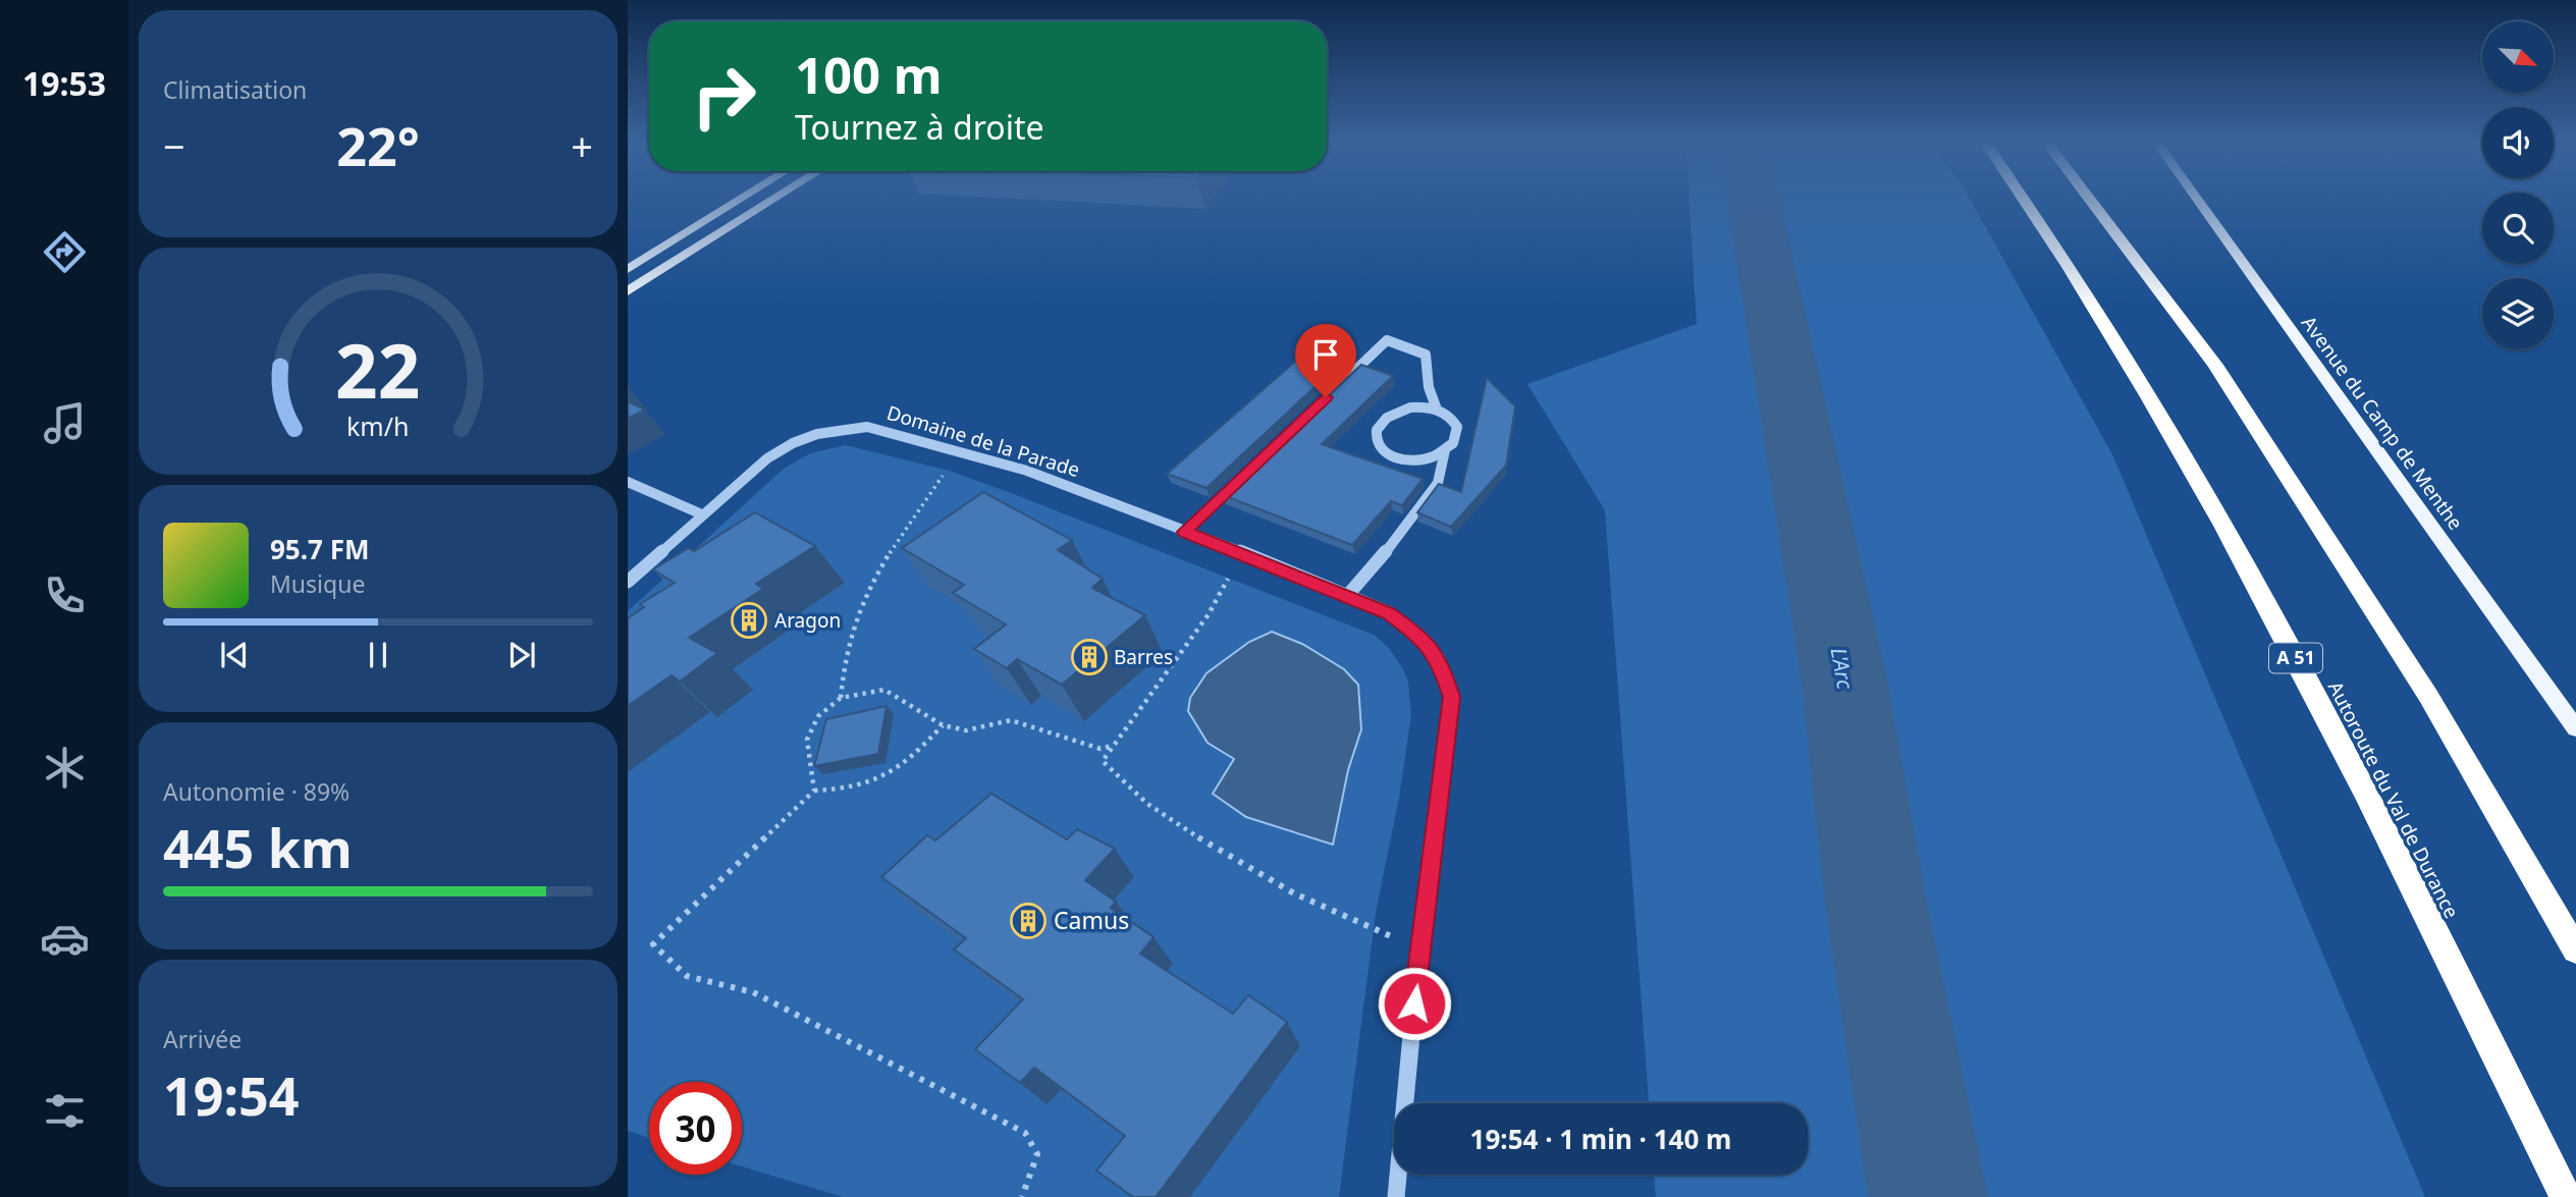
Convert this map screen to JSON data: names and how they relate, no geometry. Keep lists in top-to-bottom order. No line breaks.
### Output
{"streets":{"highway":["A 51","Autoroute du Val de Durance"],"main road":["Avenue du Camp de Menthe"],"street":["Domaine de la Parade"]},"water":["L'Arc"],"places":{"building":["Aragon","Barres","Camus"]},"north":"bottom right","page":{"tabs":"19:53","tile":["Climatisation",["Autonomie · 89%","445 km"],["Arrivée","19:54"]],"turn":["100 m","Tournez à droite"],"heat":["−","22°","+"],"song":["95.7 FM","Musique"],"limit":"30","trip":"19:54 · 1 min · 140 m","gauge":["22","km/h"]}}
